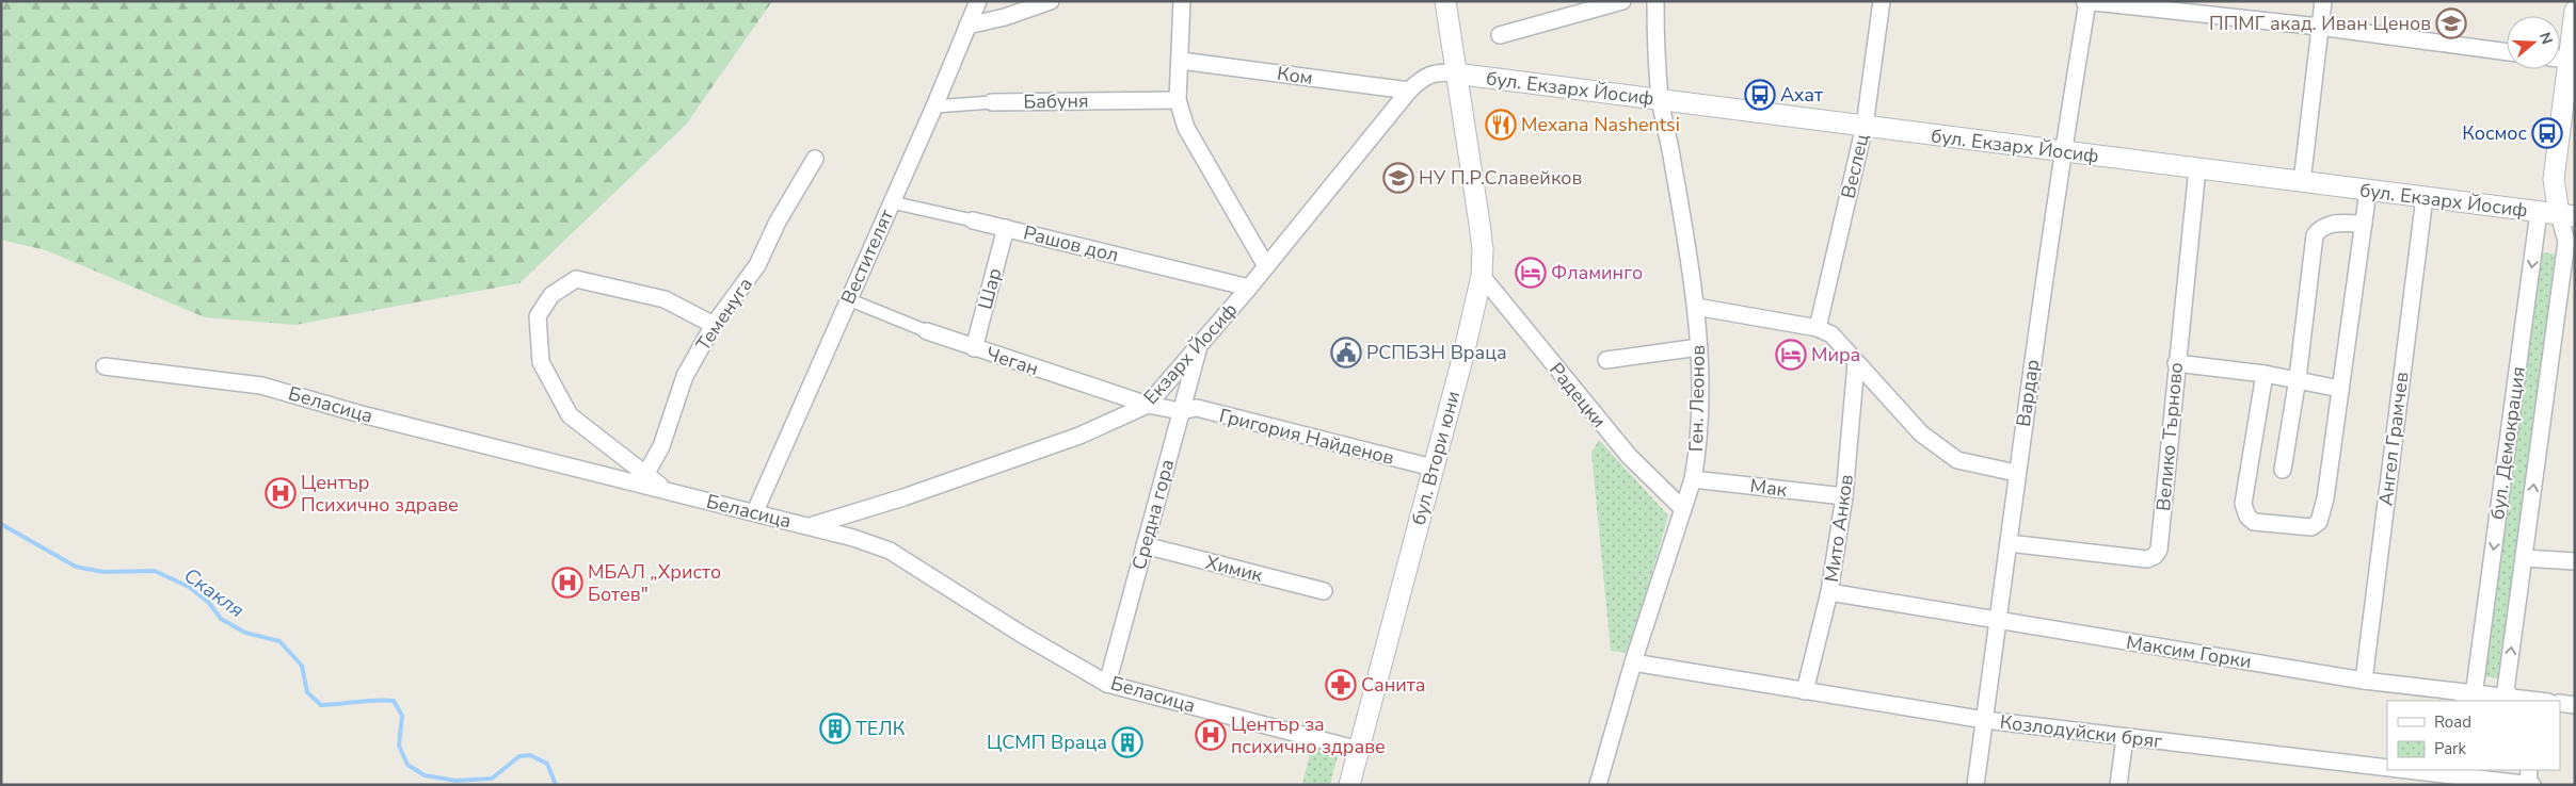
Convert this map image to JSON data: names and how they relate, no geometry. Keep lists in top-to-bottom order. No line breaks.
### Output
{"streets":{"street":["Ком","бул. Екзарх Йосиф","Бабуня","Веслец","Рашов дол","Вестителят","Шар","Теменуга","Екзарх Йосиф","Чеган","Вардар","Радецки","Ген. Леонов","Беласица","Григория Найденов","Велико Търново","Ангел Грамчев","бул. Демокрация","бул. Втори юни","Мак","Средна гора","Мито Анков","Химик","Максим Горки","Козлодуйски бряг"]},"crossings":[["Ком","Екзарх Йосиф"],["бул. Екзарх Йосиф","Веслец"],["бул. Екзарх Йосиф","Екзарх Йосиф"],["бул. Екзарх Йосиф","Вардар"],["бул. Екзарх Йосиф","Ген. Леонов"],["бул. Екзарх Йосиф","Велико Търново"],["бул. Екзарх Йосиф","Ангел Грамчев"],["бул. Екзарх Йосиф","бул. Демокрация"],["бул. Екзарх Йосиф","бул. Втори юни"],["Бабуня","Вестителят"],["Рашов дол","Вестителят"],["Рашов дол","Шар"],["Рашов дол","Екзарх Йосиф"],["Вестителят","Чеган"],["Вестителят","Беласица"],["Шар","Чеган"],["Екзарх Йосиф","Чеган"],["Екзарх Йосиф","Беласица"],["Екзарх Йосиф","бул. Втори юни"],["Екзарх Йосиф","Средна гора"],["Чеган","Григория Найденов"],["Чеган","Средна гора"],["Вардар","Велико Търново"],["Вардар","Максим Горки"],["Вардар","Козлодуйски бряг"],["Радецки","Ген. Леонов"],["Радецки","бул. Втори юни"],["Ген. Леонов","Мак"],["Ген. Леонов","Козлодуйски бряг"],["Беласица","бул. Втори юни"],["Беласица","Средна гора"],["Григория Найденов","бул. Втори юни"],["Григория Найденов","Средна гора"],["Ангел Грамчев","Максим Горки"],["бул. Демокрация","Максим Горки"],["Мак","Мито Анков"],["Средна гора","Химик"],["Мито Анков","Максим Горки"],["Мито Анков","Козлодуйски бряг"]],"water":["Скакля"],"places":{"school or university":["ППМГ акад. Иван Ценов","НУ П.Р.Славейков"],"bus stop":["Ахат","Космос"],"restaurant":["Mexana Nashentsi"],"hotel":["Фламинго","Мира"],"public building":["РСПБЗН Враца"],"hospital":["Център Психично здраве","МБАЛ „Христо Ботев\"","Център за психично здраве"],"pharmacy":["Санита"],"building":["ТЕЛК","ЦСМП Враца"]},"legend":["Road","Park"],"north":"right"}
